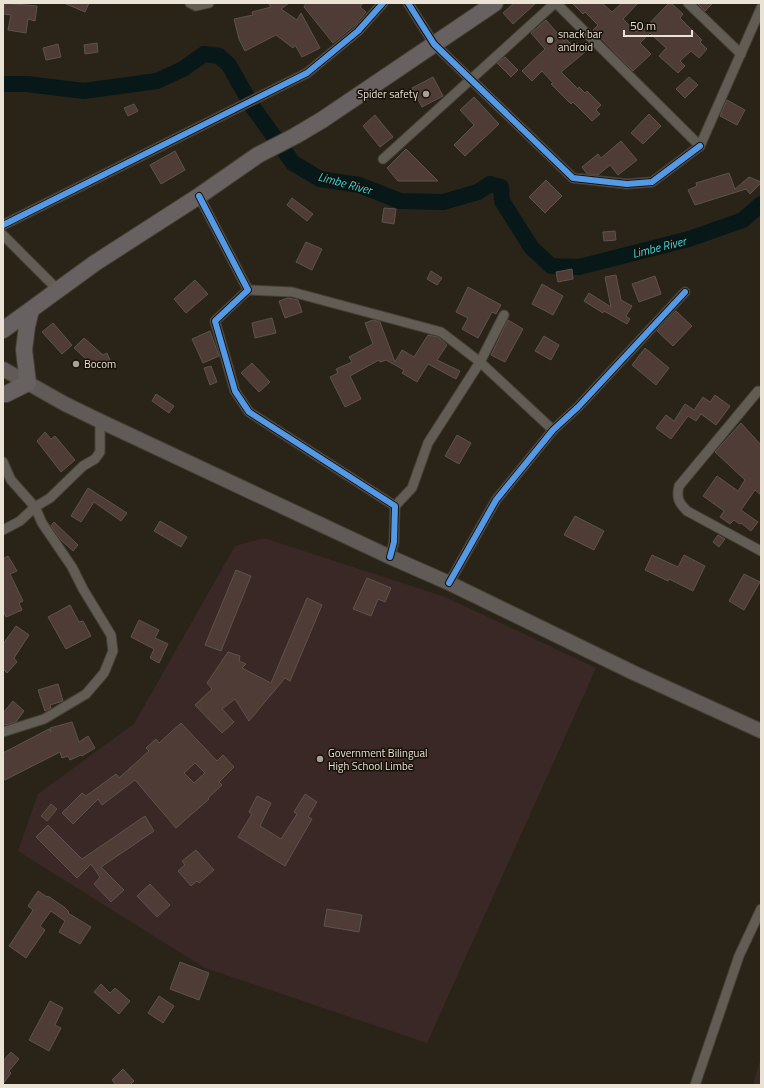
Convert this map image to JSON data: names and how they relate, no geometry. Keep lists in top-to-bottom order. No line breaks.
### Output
{"water":["Limbe River"],"places":["snack bar android","Spider safety","Bocom","Government Bilingual High School Limbe"],"scale_bar":"50 m"}
